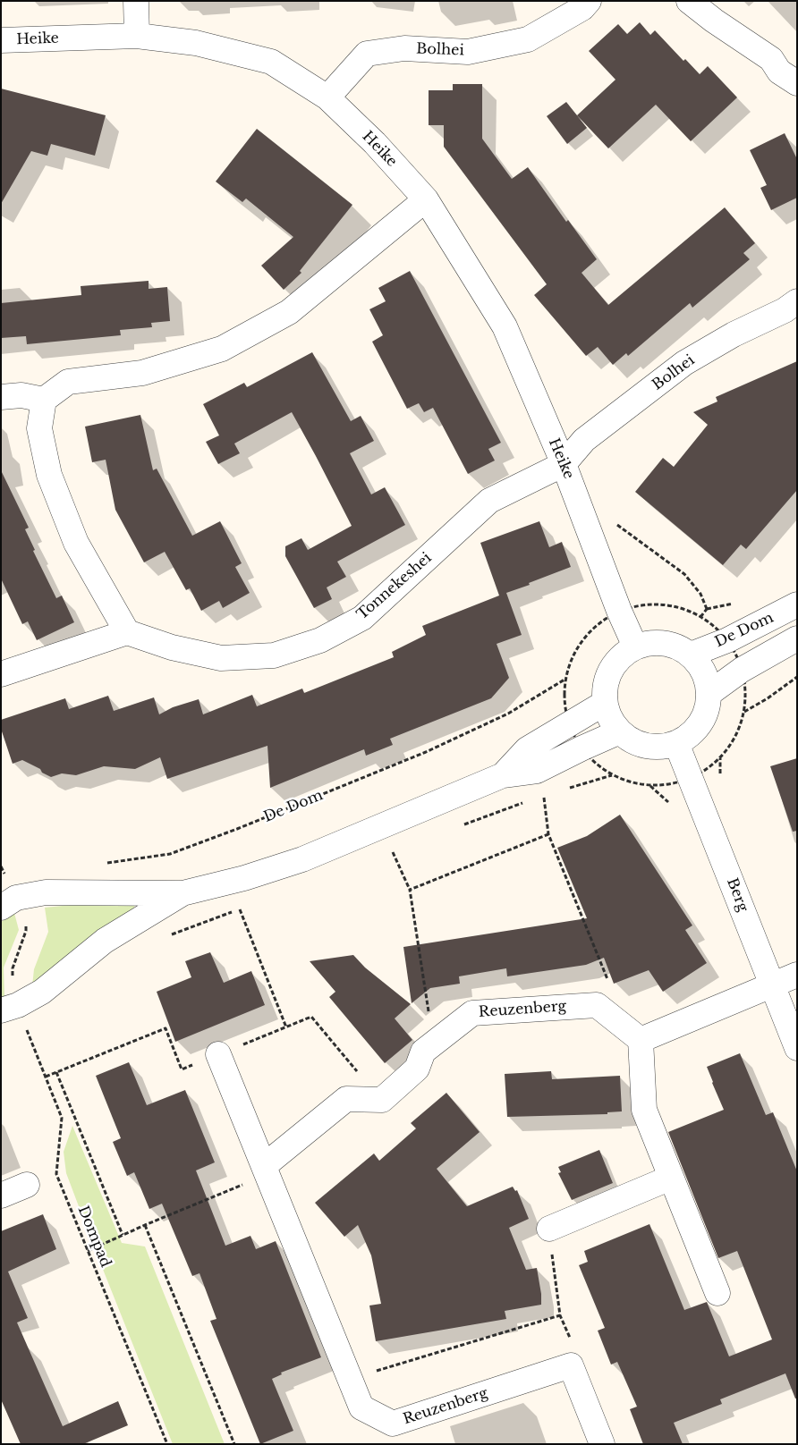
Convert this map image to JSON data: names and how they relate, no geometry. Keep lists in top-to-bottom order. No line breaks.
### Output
{"streets":{"street":["Heike","Bolhei","Tonnekeshei","De Dom","Berg","Reuzenberg"],"path":["Dompad"]},"crossings":[["Heike","Bolhei"],["Heike","Tonnekeshei"],["Heike","De Dom"],["Heike","Berg"],["Bolhei","Tonnekeshei"],["De Dom","Berg"]]}
